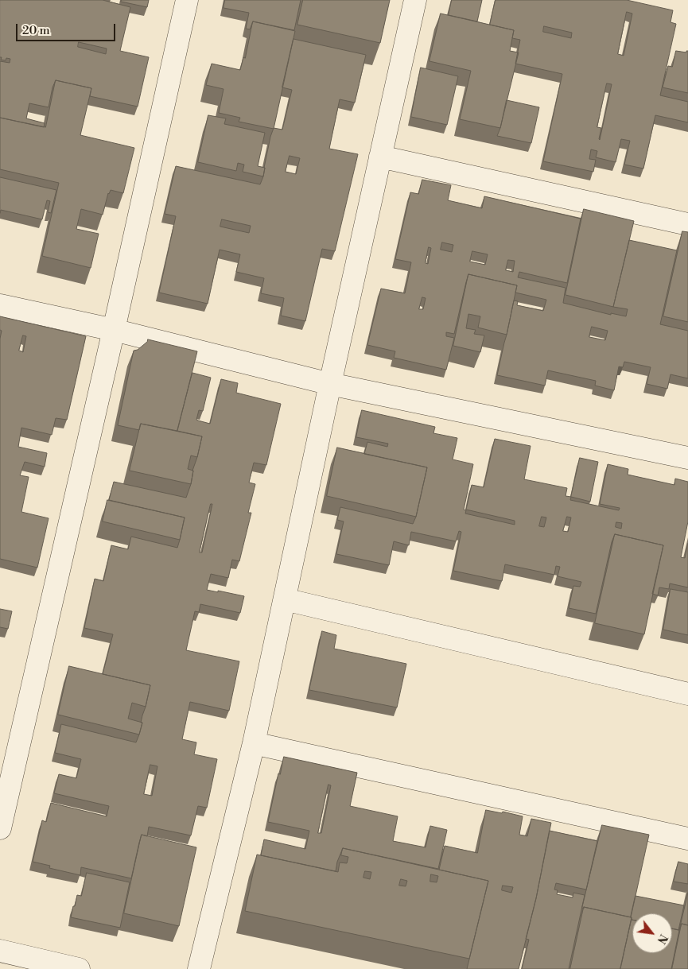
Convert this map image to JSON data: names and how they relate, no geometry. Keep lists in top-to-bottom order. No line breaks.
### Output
{"scale_bar":"20 m","north":"bottom right"}
